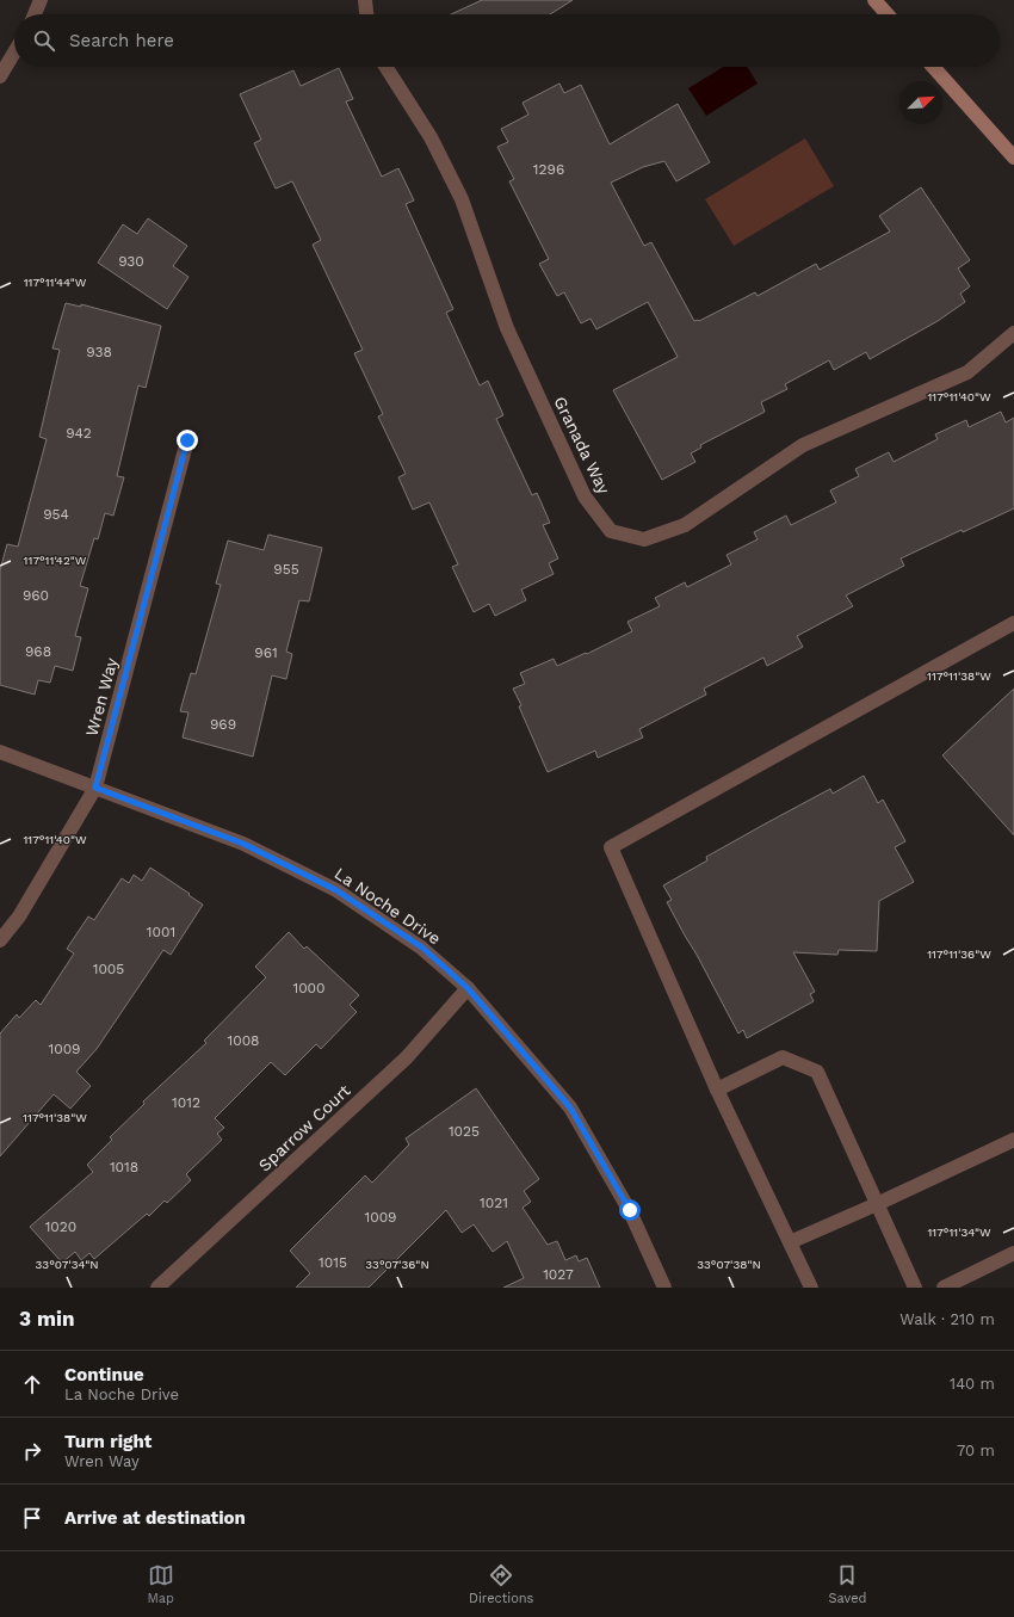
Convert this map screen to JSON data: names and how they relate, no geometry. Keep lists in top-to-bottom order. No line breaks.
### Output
{"streets":{"street":["Granada Way","Wren Way","La Noche Drive","Sparrow Court"]},"crossings":[["Wren Way","La Noche Drive"],["La Noche Drive","Sparrow Court"]],"house_numbers":["1296","930","938","942","954","955","960","968","961","969","1001","1005","1000","1008","1009","1012","1025","1018","1021","1009","1020","1015","1027"],"north":"top right","page":{"search":"Search here","heading":["3 min","Walk · 210 m"],"list":[["Continue","La Noche Drive","140 m"],["Turn right","Wren Way","70 m"],"Arrive at destination"],"nav":["Map","Directions","Saved"]},"coordinates":["117°11'44\"W","117°11'40\"W","117°11'42\"W","117°11'38\"W","117°11'36\"W","117°11'34\"W","33°07'34\"N","33°07'36\"N","33°07'38\"N"]}
